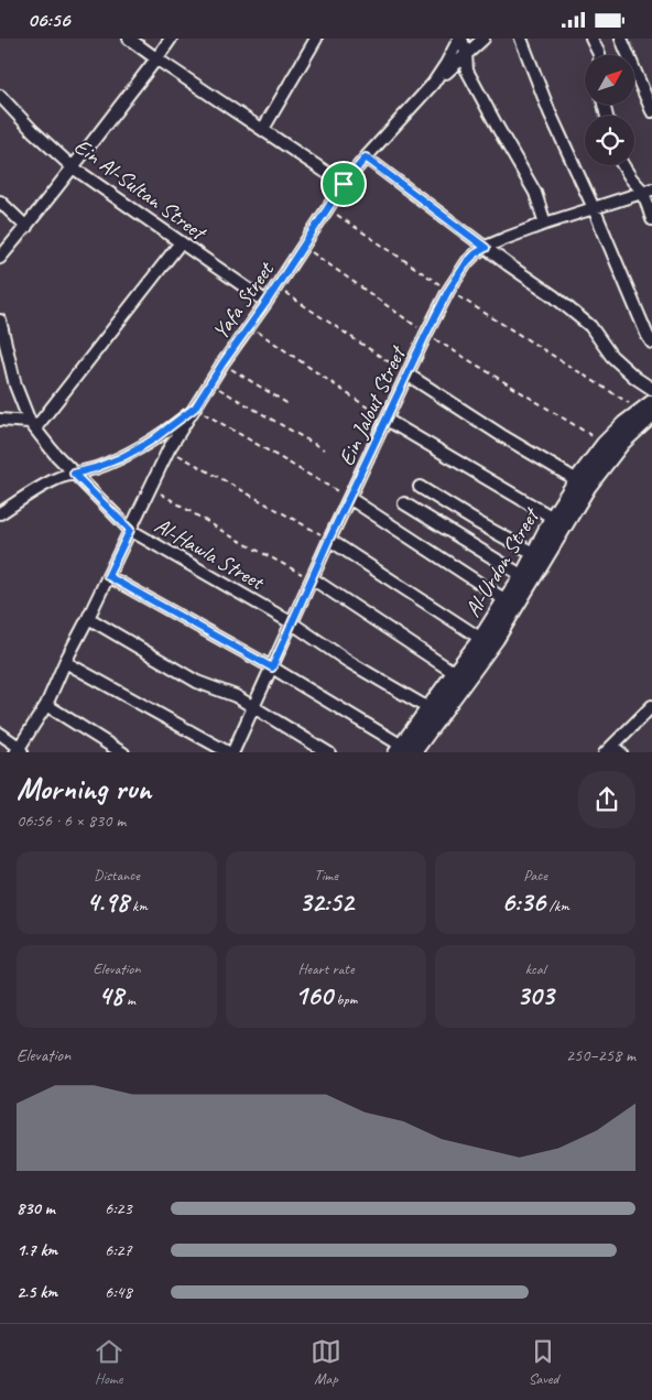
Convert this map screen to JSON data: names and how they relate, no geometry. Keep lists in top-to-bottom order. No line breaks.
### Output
{"streets":{"highway":["Al-Urdon Street"],"street":["Ein Al-Sultan Street","Yafa Street","Ein Jalout Street","Al-Hawla Street"]},"crossings":[["Ein Al-Sultan Street","Yafa Street"],["Yafa Street","Al-Hawla Street"],["Ein Jalout Street","Al-Hawla Street"],["Al-Hawla Street","Al-Urdon Street"]],"north":"top right","page":{"status":"06:56","heading":["Morning run","06:56 · 6 × 830 m"],"stats":[["Distance","4.98 km"],["Time","32:52"],["Pace","6:36 /km"],["Elevation","48 m"],["Heart rate","160 bpm"],["kcal","303"]],"chart":["Elevation","250–258 m"],"list":[{"name":"830 m","note":"6:23"},{"name":"1.7 km","note":"6:27"},{"name":"2.5 km","note":"6:48"}],"tabs":["Home","Map","Saved"]}}
